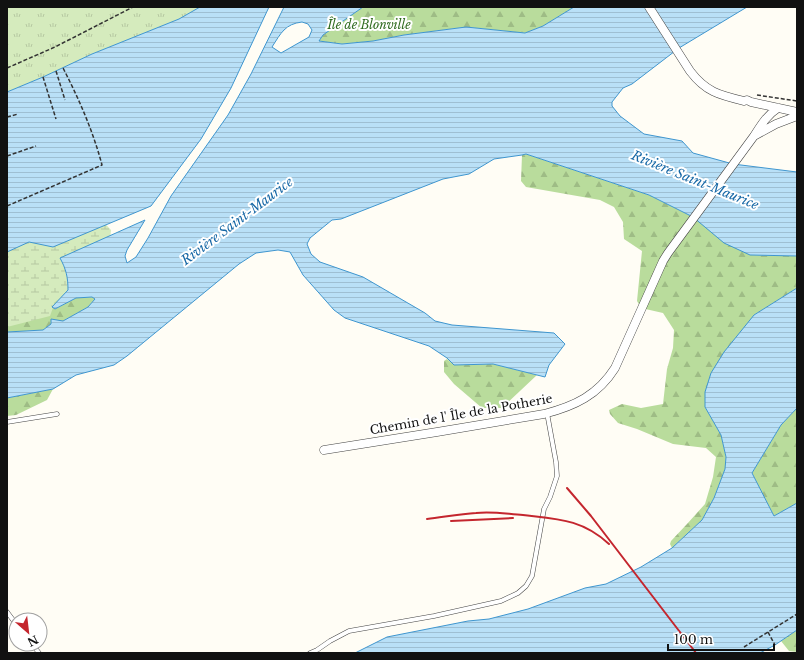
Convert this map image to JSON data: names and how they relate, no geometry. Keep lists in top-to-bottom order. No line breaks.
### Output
{"streets":{"street":["Chemin de l' Île de la Potherie"]},"water":["Rivière Saint-Maurice"],"parks":["Île de Blonville"],"scale_bar":"100 m","north":"bottom right"}
